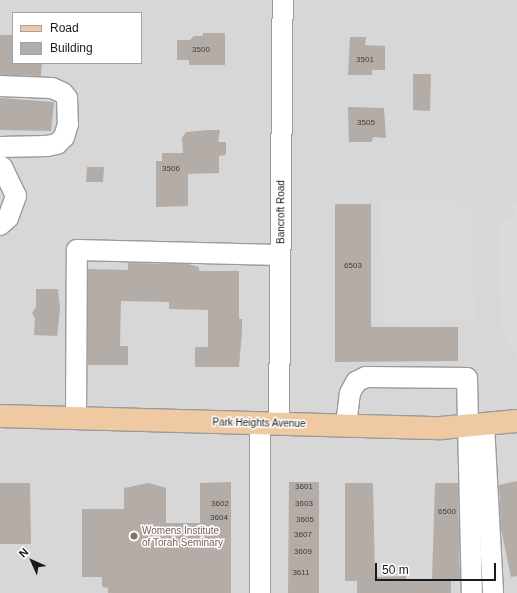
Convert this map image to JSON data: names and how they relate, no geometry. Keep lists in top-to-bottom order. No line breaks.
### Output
{"streets":{"main road":["Park Heights Avenue"],"street":["Bancroft Road"]},"crossings":[["Bancroft Road","Park Heights Avenue"]],"places":["Womens Institute of Torah Seminary"],"house_numbers":["3500","3501","3505","3506","6503","3601","3602","3603","6500","3604","3605","3607","3609","3611"],"legend":["Road","Building"],"scale_bar":"50 m","north":"top left"}
